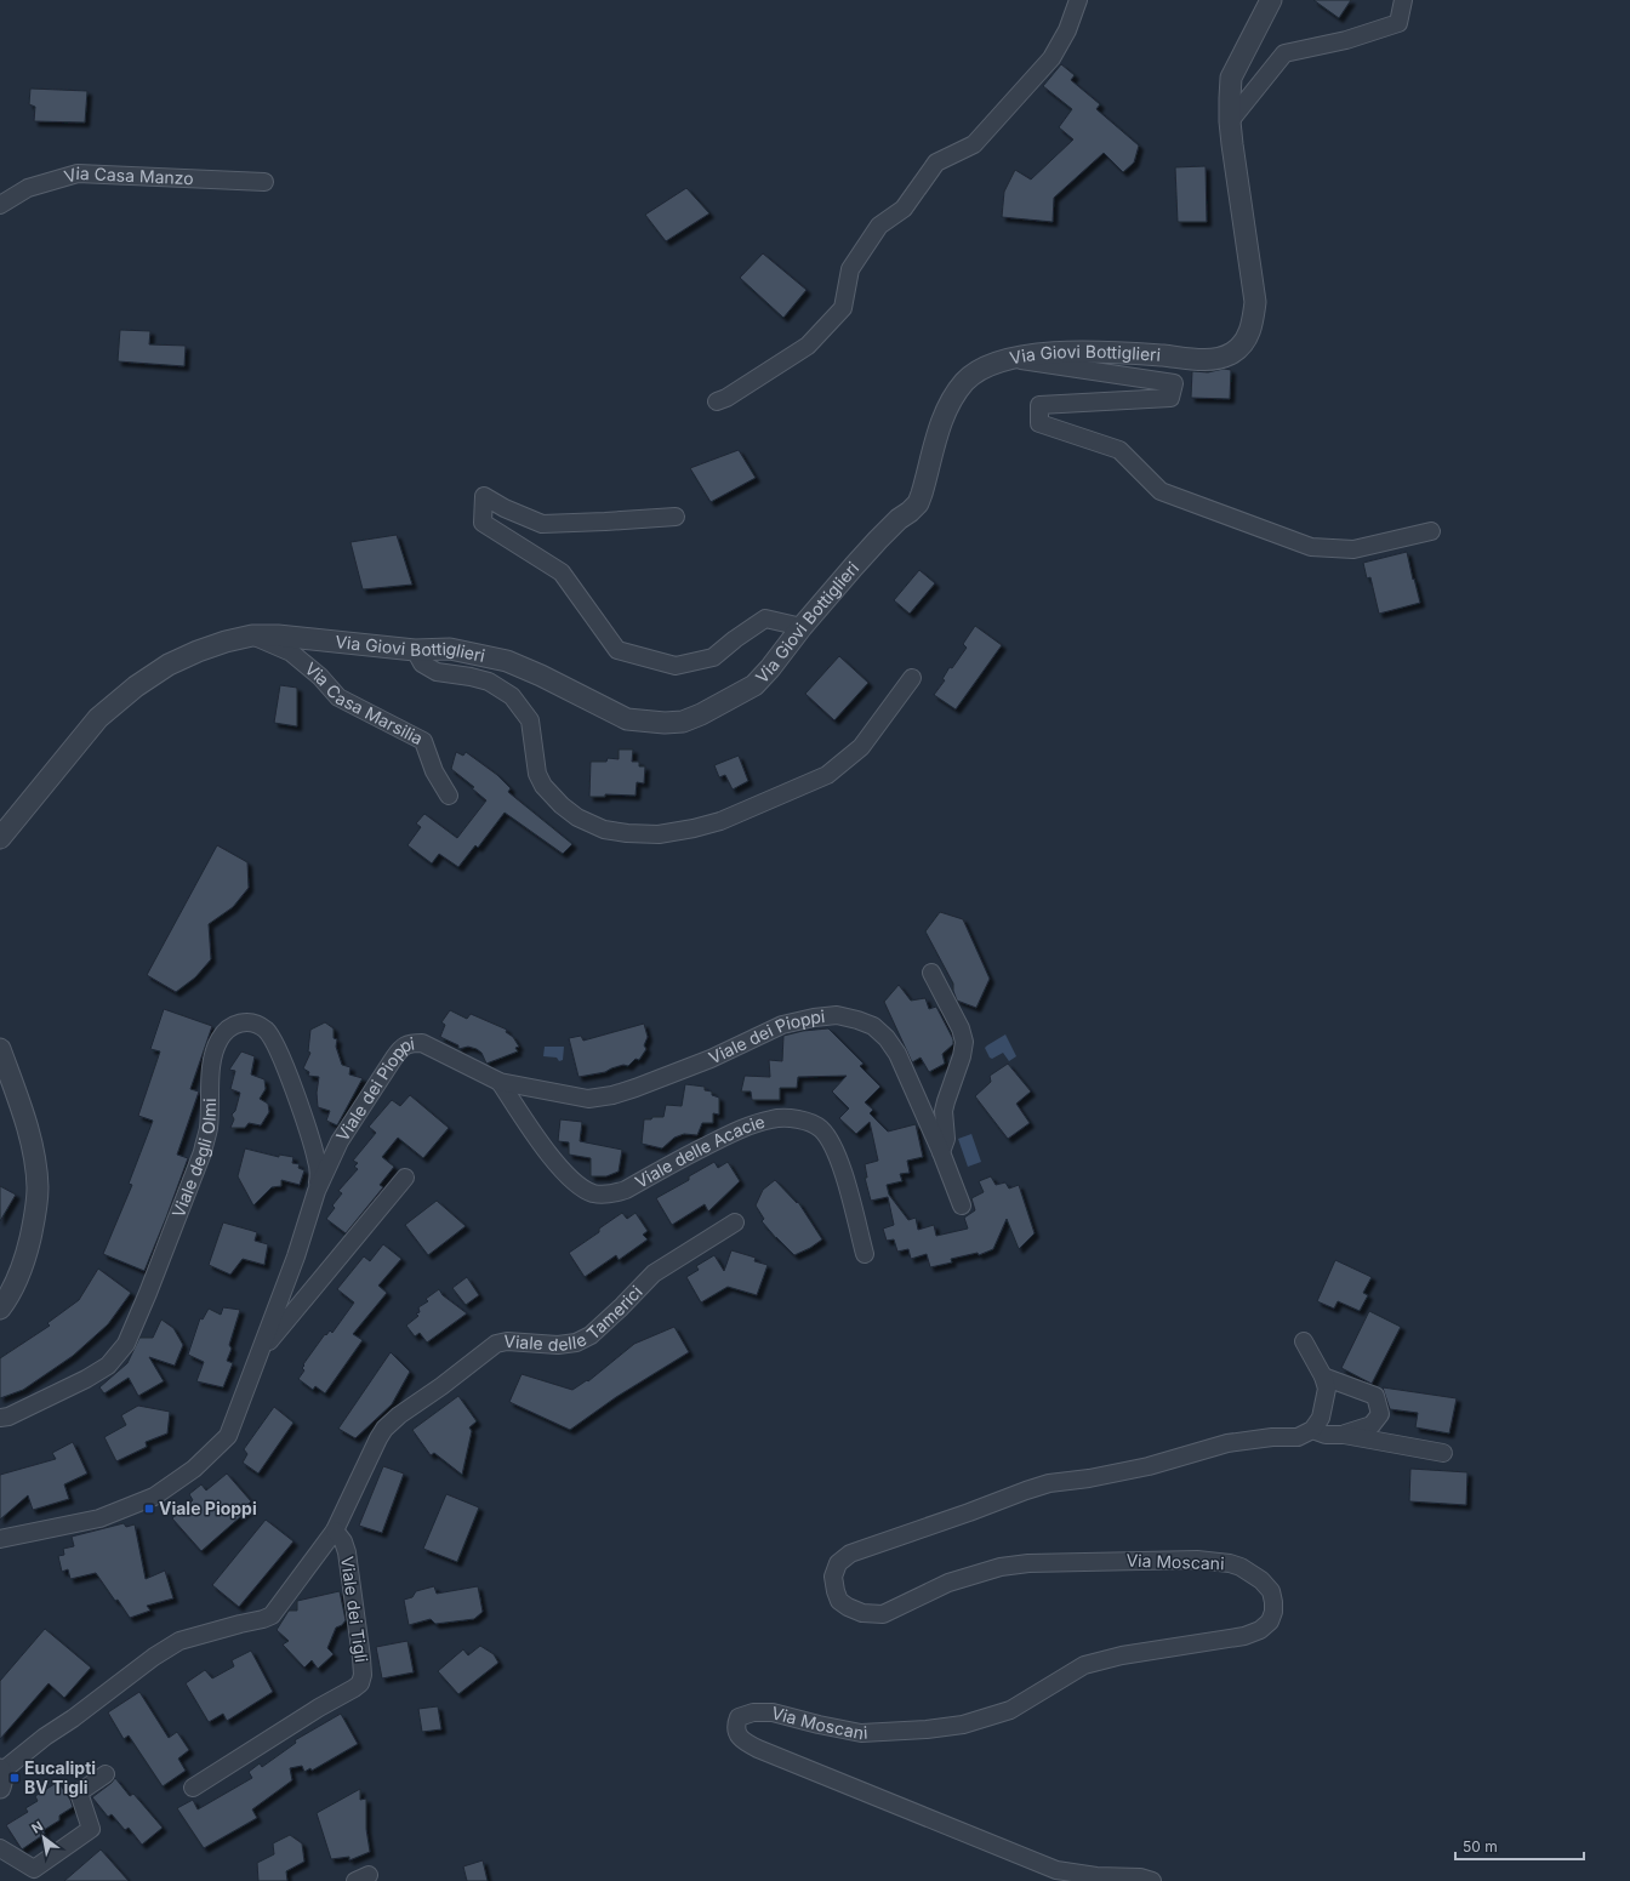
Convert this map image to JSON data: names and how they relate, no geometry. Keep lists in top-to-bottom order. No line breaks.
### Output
{"streets":{"street":["Via Casa Manzo","Via Giovi Bottiglieri","Via Casa Marsilia","Viale dei Pioppi","Viale delle Acacie","Viale degli Olmi","Viale delle Tamerici","Via Moscani","Viale dei Tigli"]},"crossings":[["Via Giovi Bottiglieri","Via Casa Marsilia"],["Viale dei Pioppi","Viale delle Acacie"],["Viale dei Pioppi","Viale degli Olmi"],["Viale delle Tamerici","Viale dei Tigli"]],"places":{"transit":["Viale Pioppi","Eucalipti BV Tigli"]},"scale_bar":"50 m","north":"top left"}
